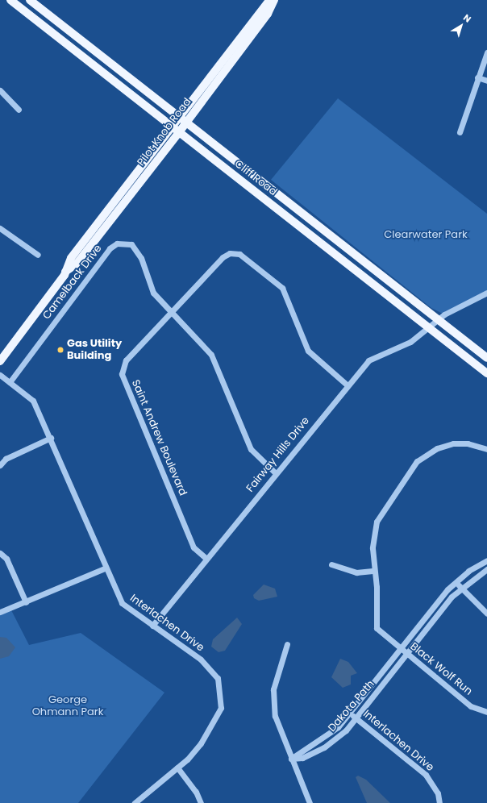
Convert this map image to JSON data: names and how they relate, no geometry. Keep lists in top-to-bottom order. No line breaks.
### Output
{"streets":{"main road":["Pilot Knob Road","Cliff Road"],"street":["Camelback Drive","Saint Andrew Boulevard","Fairway Hills Drive","Interlachen Drive","Black Wolf Run","Dakota Path"]},"crossings":[["Pilot Knob Road","Cliff Road"],["Cliff Road","Fairway Hills Drive"],["Camelback Drive","Saint Andrew Boulevard"],["Camelback Drive","Fairway Hills Drive"],["Camelback Drive","Interlachen Drive"],["Saint Andrew Boulevard","Fairway Hills Drive"],["Fairway Hills Drive","Interlachen Drive"],["Interlachen Drive","Dakota Path"],["Black Wolf Run","Dakota Path"]],"parks":["Clearwater Park","George Ohmann Park"],"places":["Gas Utility Building"],"north":"top right"}
